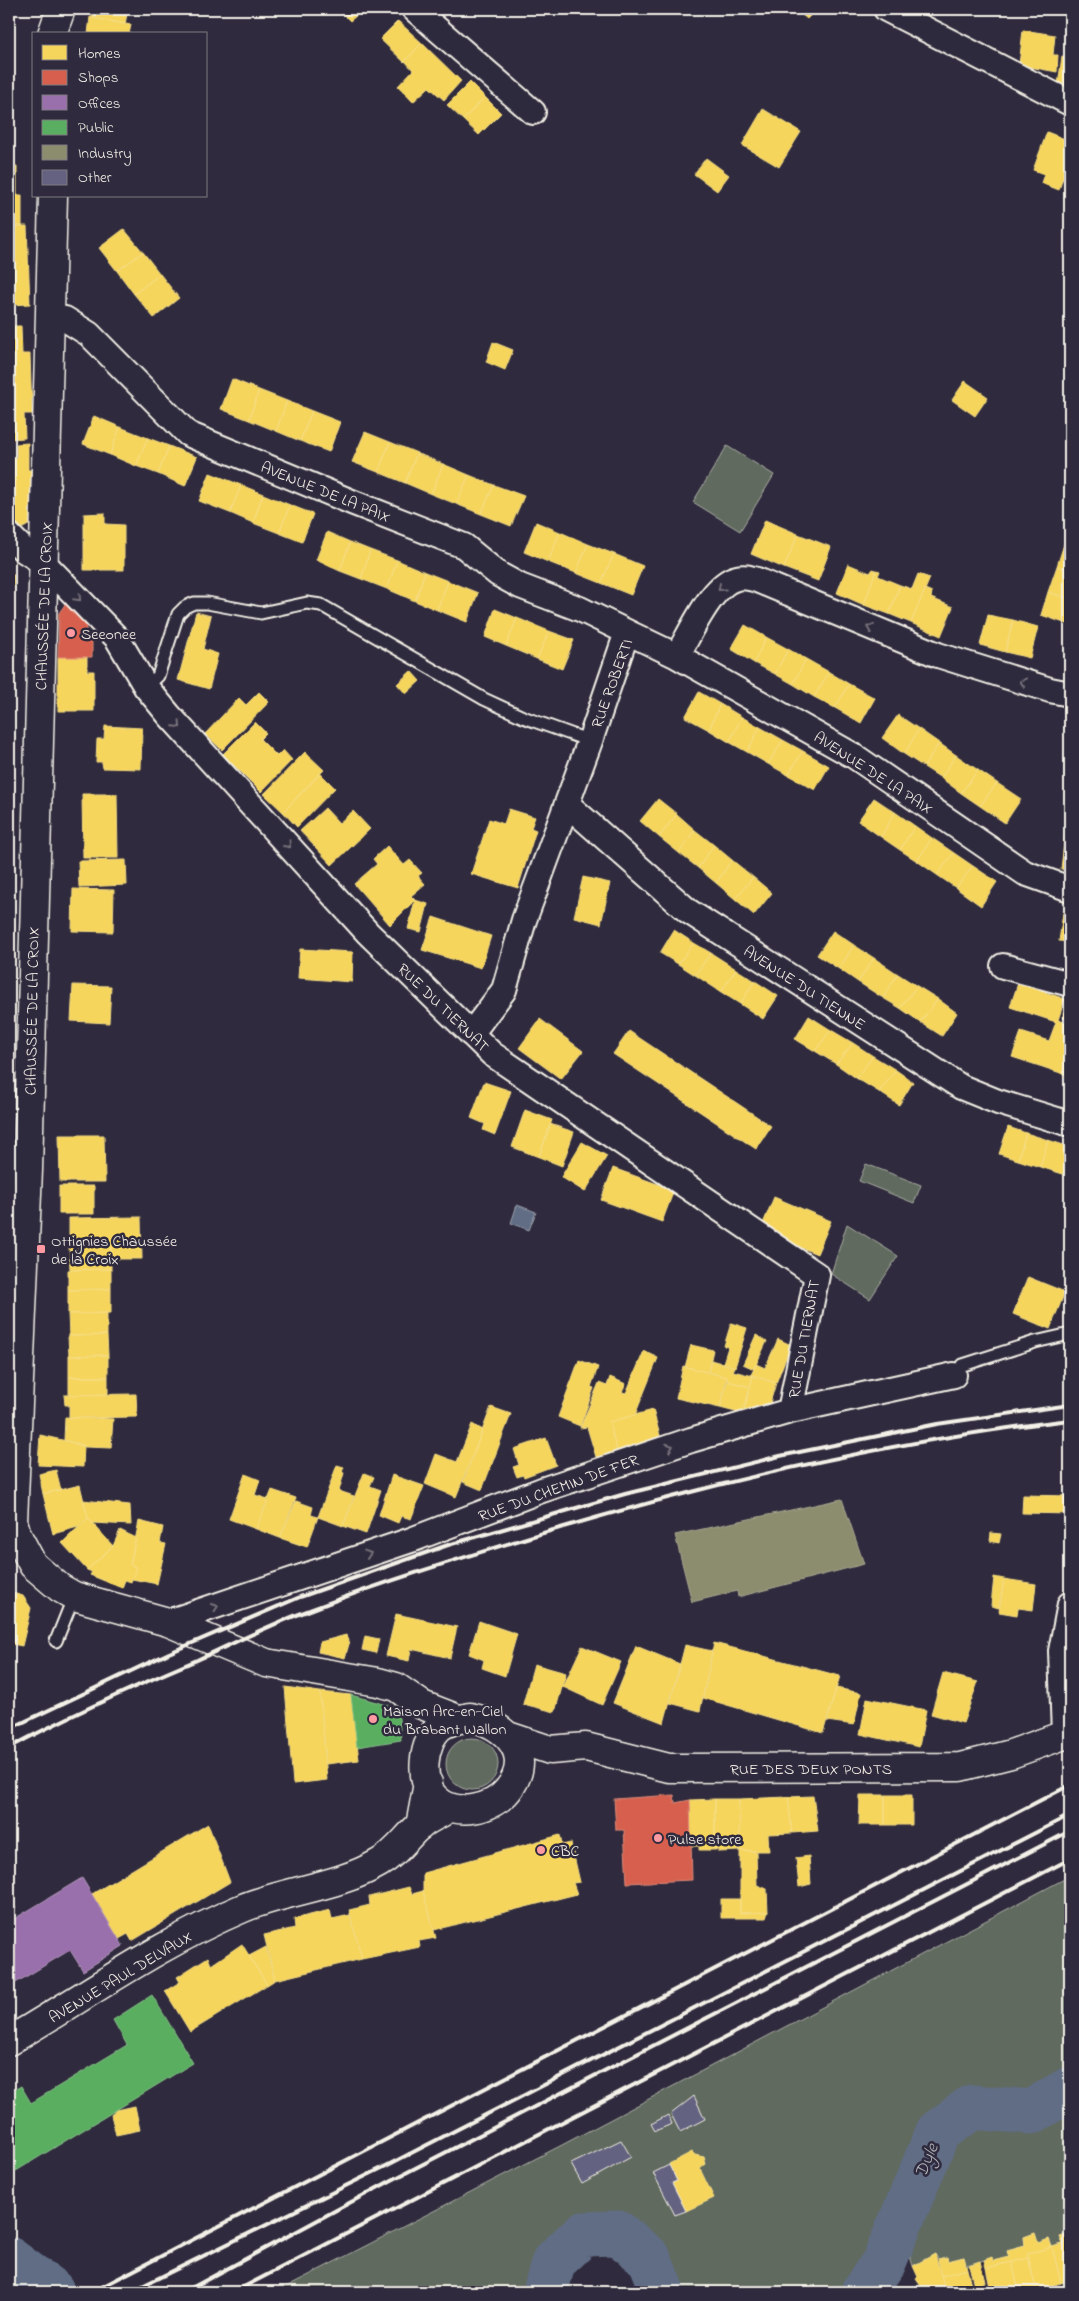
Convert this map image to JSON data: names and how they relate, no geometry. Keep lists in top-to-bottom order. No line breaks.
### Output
{"streets":{"main road":["CHAUSSÉE DE LA CROIX","RUE DES DEUX PONTS","AVENUE PAUL DELVAUX"],"street":["AVENUE DE LA PAIX","RUE ROBERTI","AVENUE DU TIENNE","RUE DU TIERNAT","RUE DU CHEMIN DE FER"]},"crossings":[["AVENUE DE LA PAIX","CHAUSSÉE DE LA CROIX"],["AVENUE DE LA PAIX","RUE ROBERTI"],["CHAUSSÉE DE LA CROIX","RUE DU TIERNAT"],["CHAUSSÉE DE LA CROIX","RUE DU CHEMIN DE FER"],["CHAUSSÉE DE LA CROIX","RUE DES DEUX PONTS"],["RUE ROBERTI","AVENUE DU TIENNE"],["RUE ROBERTI","RUE DU TIERNAT"],["RUE DU TIERNAT","RUE DU CHEMIN DE FER"],["RUE DES DEUX PONTS","AVENUE PAUL DELVAUX"]],"one_way":["RUE DU TIERNAT","RUE DU CHEMIN DE FER"],"water":["Dyle"],"places":{"other":["Seeonee","Maison Arc-en-Ciel du Brabant Wallon","Pulse store","CBC"],"transit":["Ottignies Chaussée de la Croix"]},"legend":["Homes","Shops","Offices","Public","Industry","Other"]}
